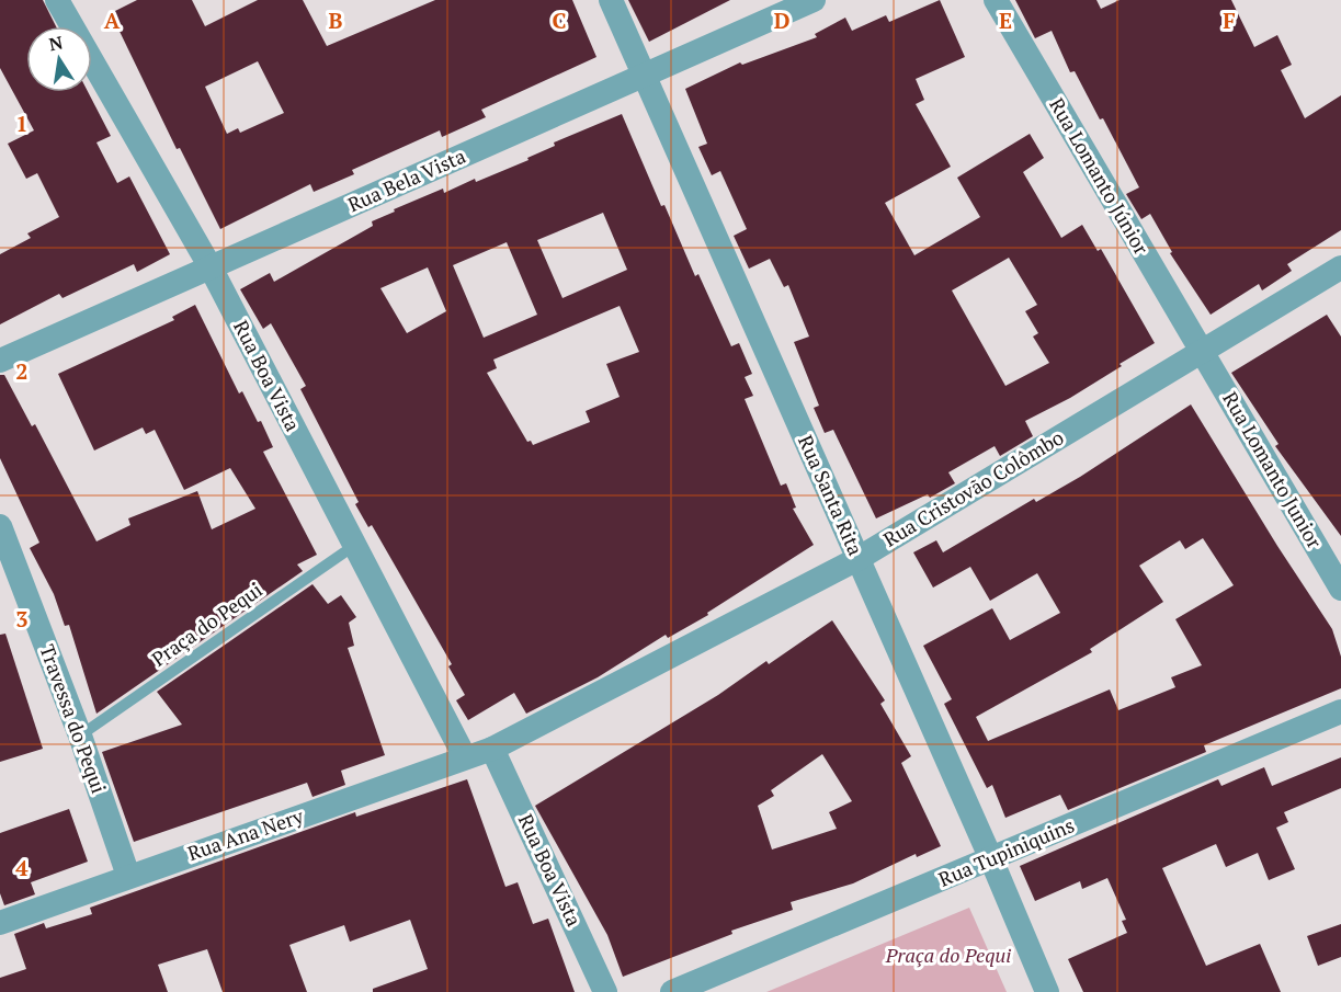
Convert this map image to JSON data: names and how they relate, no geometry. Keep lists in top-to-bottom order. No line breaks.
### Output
{"streets":{"street":["Rua Lomanto Júnior","Rua Bela Vista","Rua Boa Vista","Rua Lomanto Junior","Rua Cristovão Colômbo","Rua Santa Rita","Travessa do Pequi","Rua Ana Nery","Rua Tupiniquins"],"lane":["Praça do Pequi"]},"crossings":[["Rua Lomanto Júnior","Rua Lomanto Junior"],["Rua Lomanto Júnior","Rua Cristovão Colômbo"],["Rua Bela Vista","Rua Boa Vista"],["Rua Bela Vista","Rua Santa Rita"],["Rua Boa Vista","Rua Cristovão Colômbo"],["Rua Boa Vista","Praça do Pequi"],["Rua Boa Vista","Rua Ana Nery"],["Rua Lomanto Junior","Rua Cristovão Colômbo"],["Rua Cristovão Colômbo","Rua Santa Rita"],["Rua Cristovão Colômbo","Rua Ana Nery"],["Rua Santa Rita","Rua Tupiniquins"],["Praça do Pequi","Travessa do Pequi"],["Travessa do Pequi","Rua Ana Nery"]],"parks":["Praça do Pequi"],"north":"top","grid":{"columns":["A","B","C","D","E","F"],"rows":["1","2","3","4"]}}
